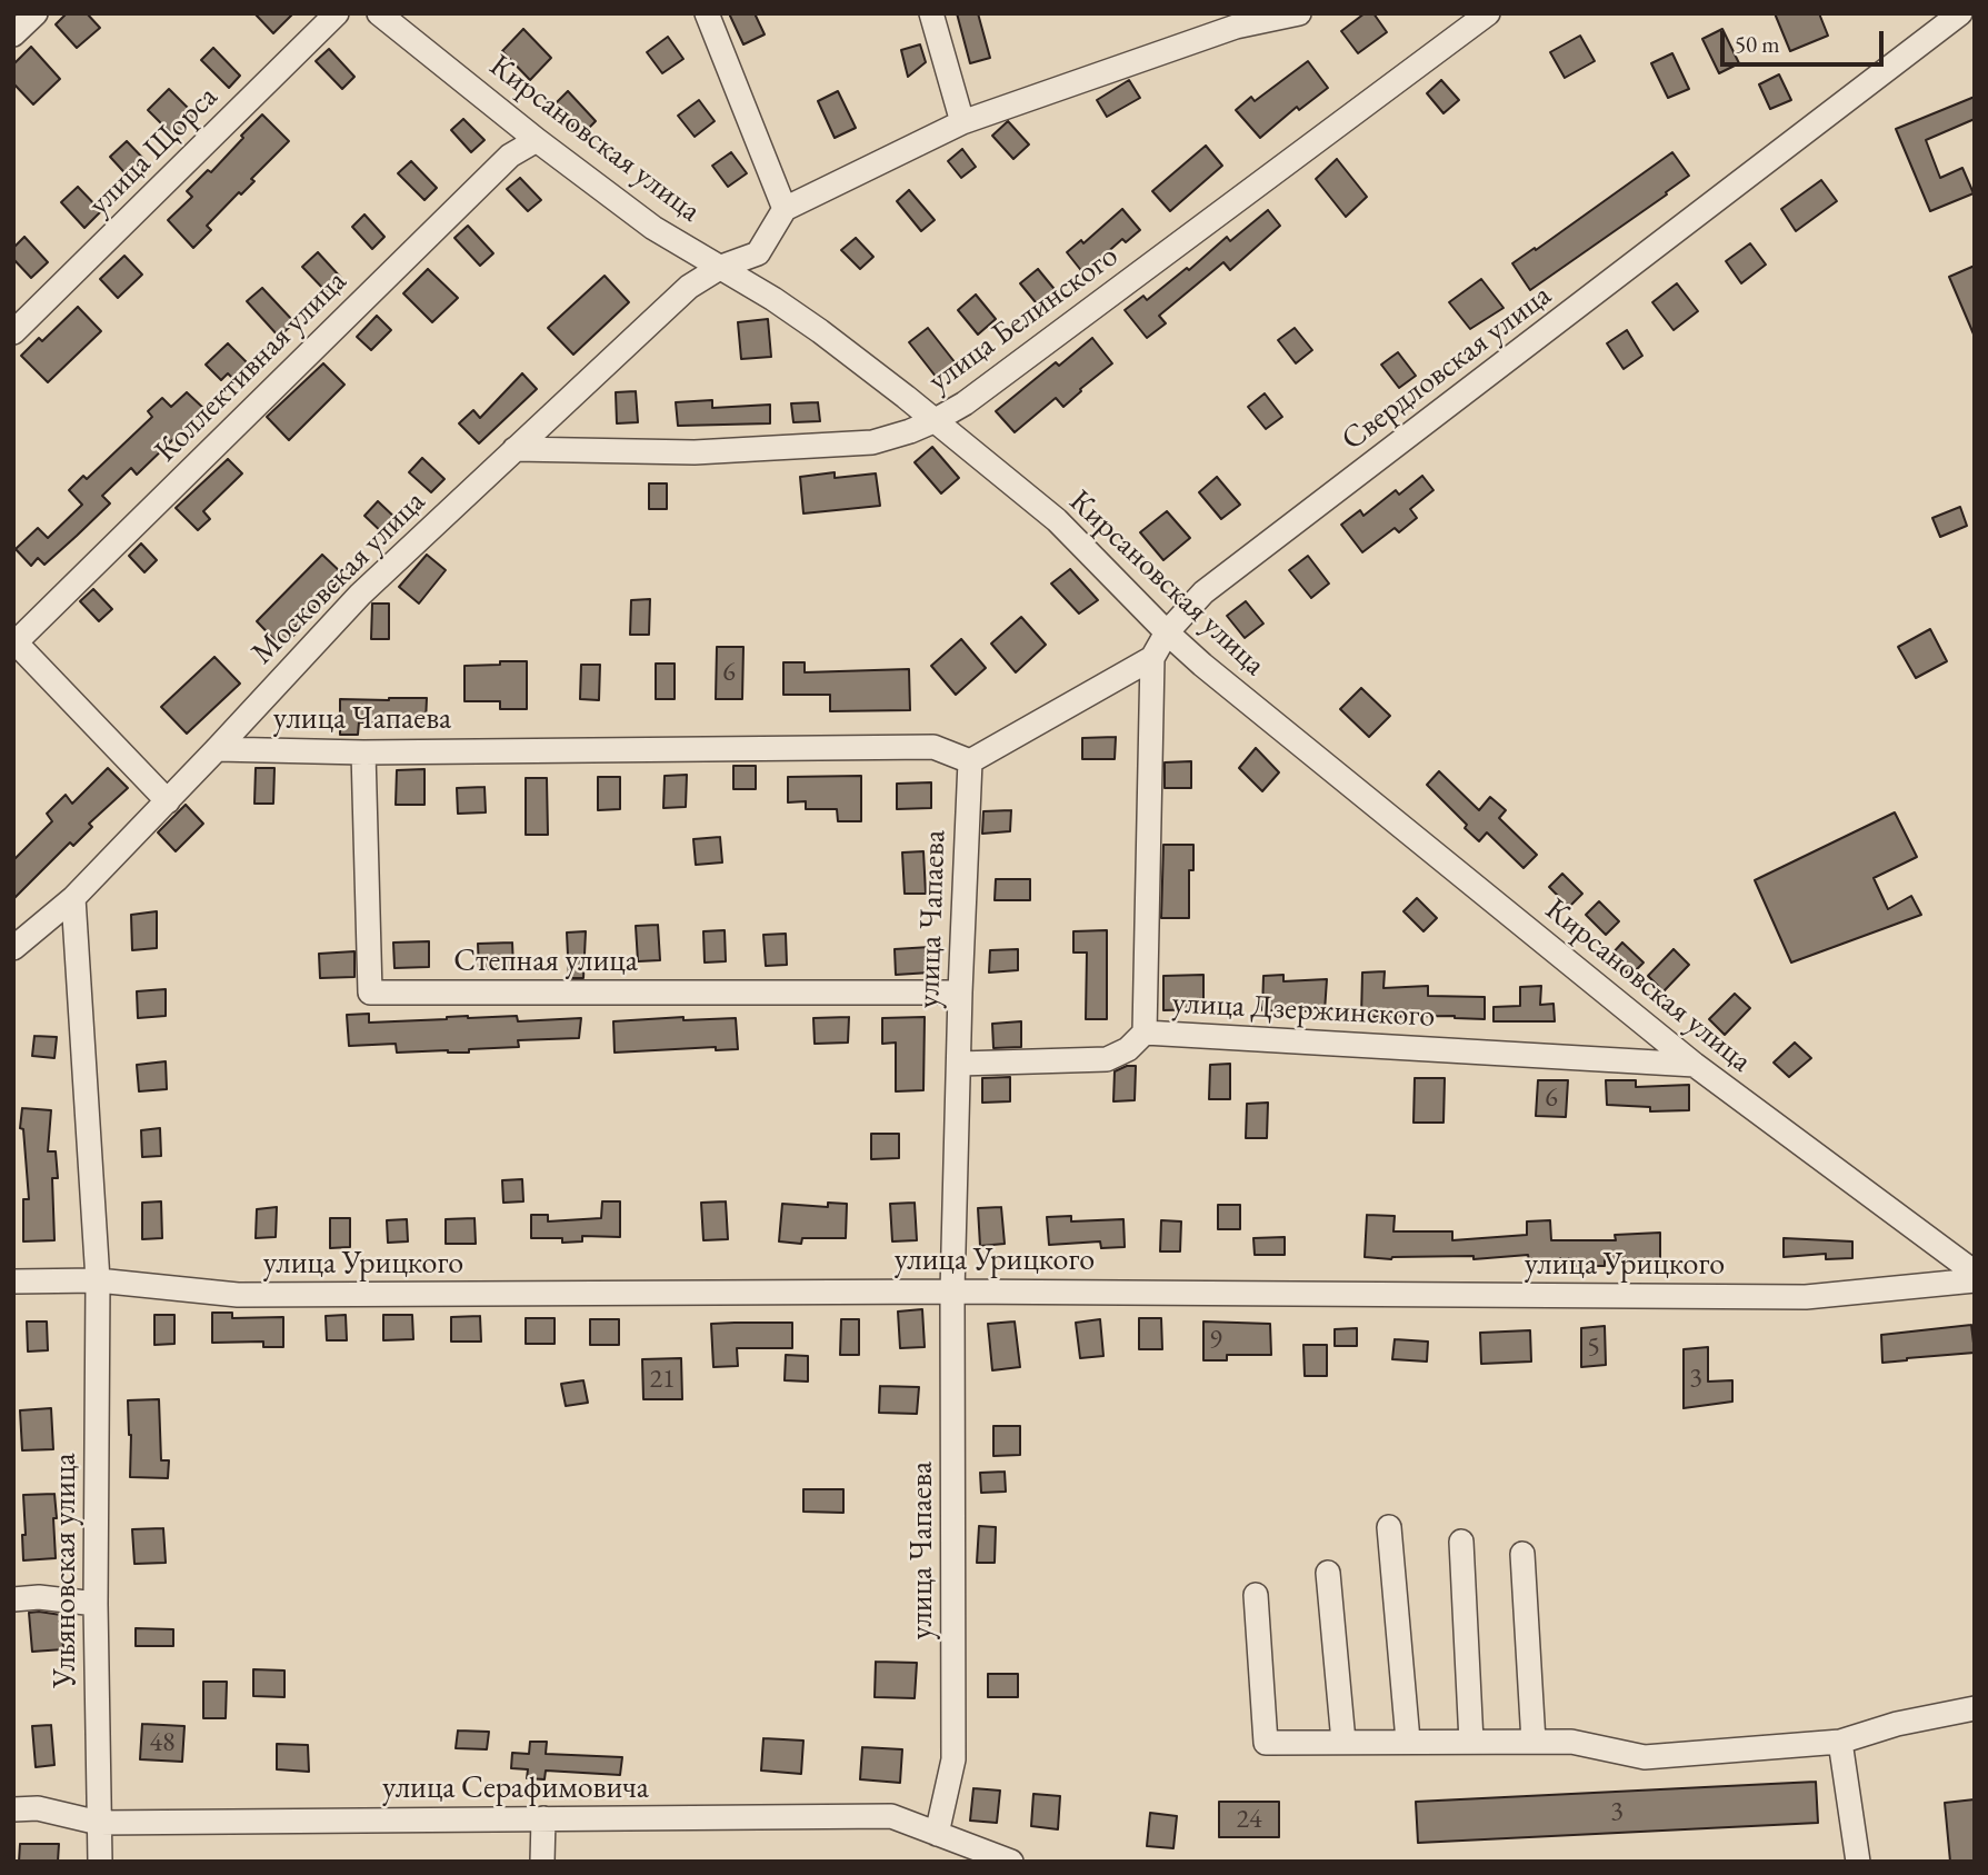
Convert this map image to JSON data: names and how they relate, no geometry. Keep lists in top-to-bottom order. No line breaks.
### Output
{"streets":{"street":["Кирсановская улица","улица Щорса","улица Белинского","Коллективная улица","Свердловская улица","Московская улица","улица Чапаева","Степная улица","улица Дзержинского","улица Урицкого","Ульяновская улица","улица Серафимовича"]},"crossings":[["Кирсановская улица","улица Белинского"],["Кирсановская улица","Коллективная улица"],["Кирсановская улица","Свердловская улица"],["Кирсановская улица","Московская улица"],["Кирсановская улица","улица Дзержинского"],["улица Белинского","Московская улица"],["Свердловская улица","улица Дзержинского"],["Московская улица","улица Чапаева"],["улица Чапаева","Степная улица"],["улица Чапаева","улица Урицкого"],["улица Чапаева","улица Серафимовича"],["улица Урицкого","Ульяновская улица"],["Ульяновская улица","улица Серафимовича"]],"house_numbers":["6","6","9","5","3","21","48","3","24"],"scale_bar":"50 m"}
